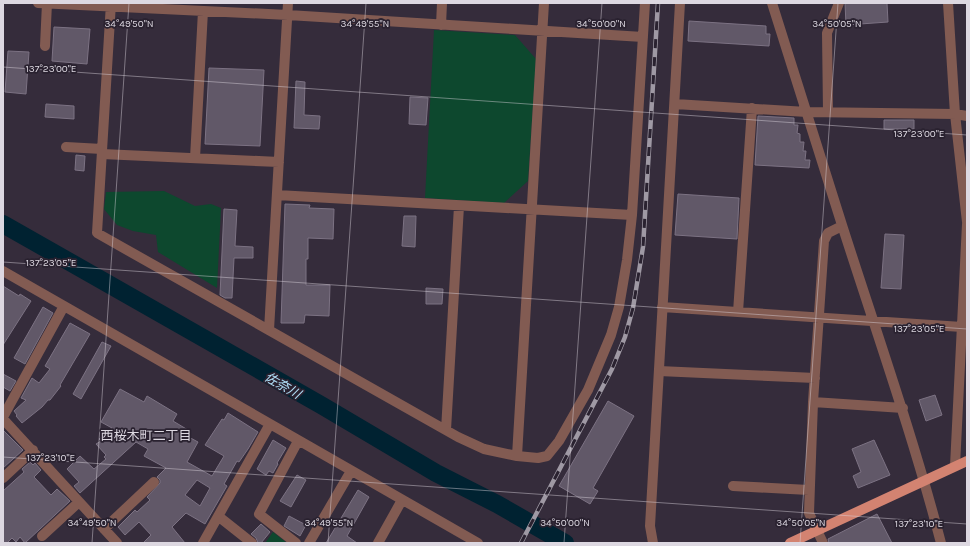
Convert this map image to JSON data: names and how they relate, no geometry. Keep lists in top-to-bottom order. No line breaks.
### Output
{"districts":["西桜木町二丁目"],"water":["佐奈川"],"coordinates":["34°49'50\"N","34°49'55\"N","34°50'00\"N","34°50'05\"N","137°23'00\"E","137°23'05\"E","137°23'10\"E"]}
